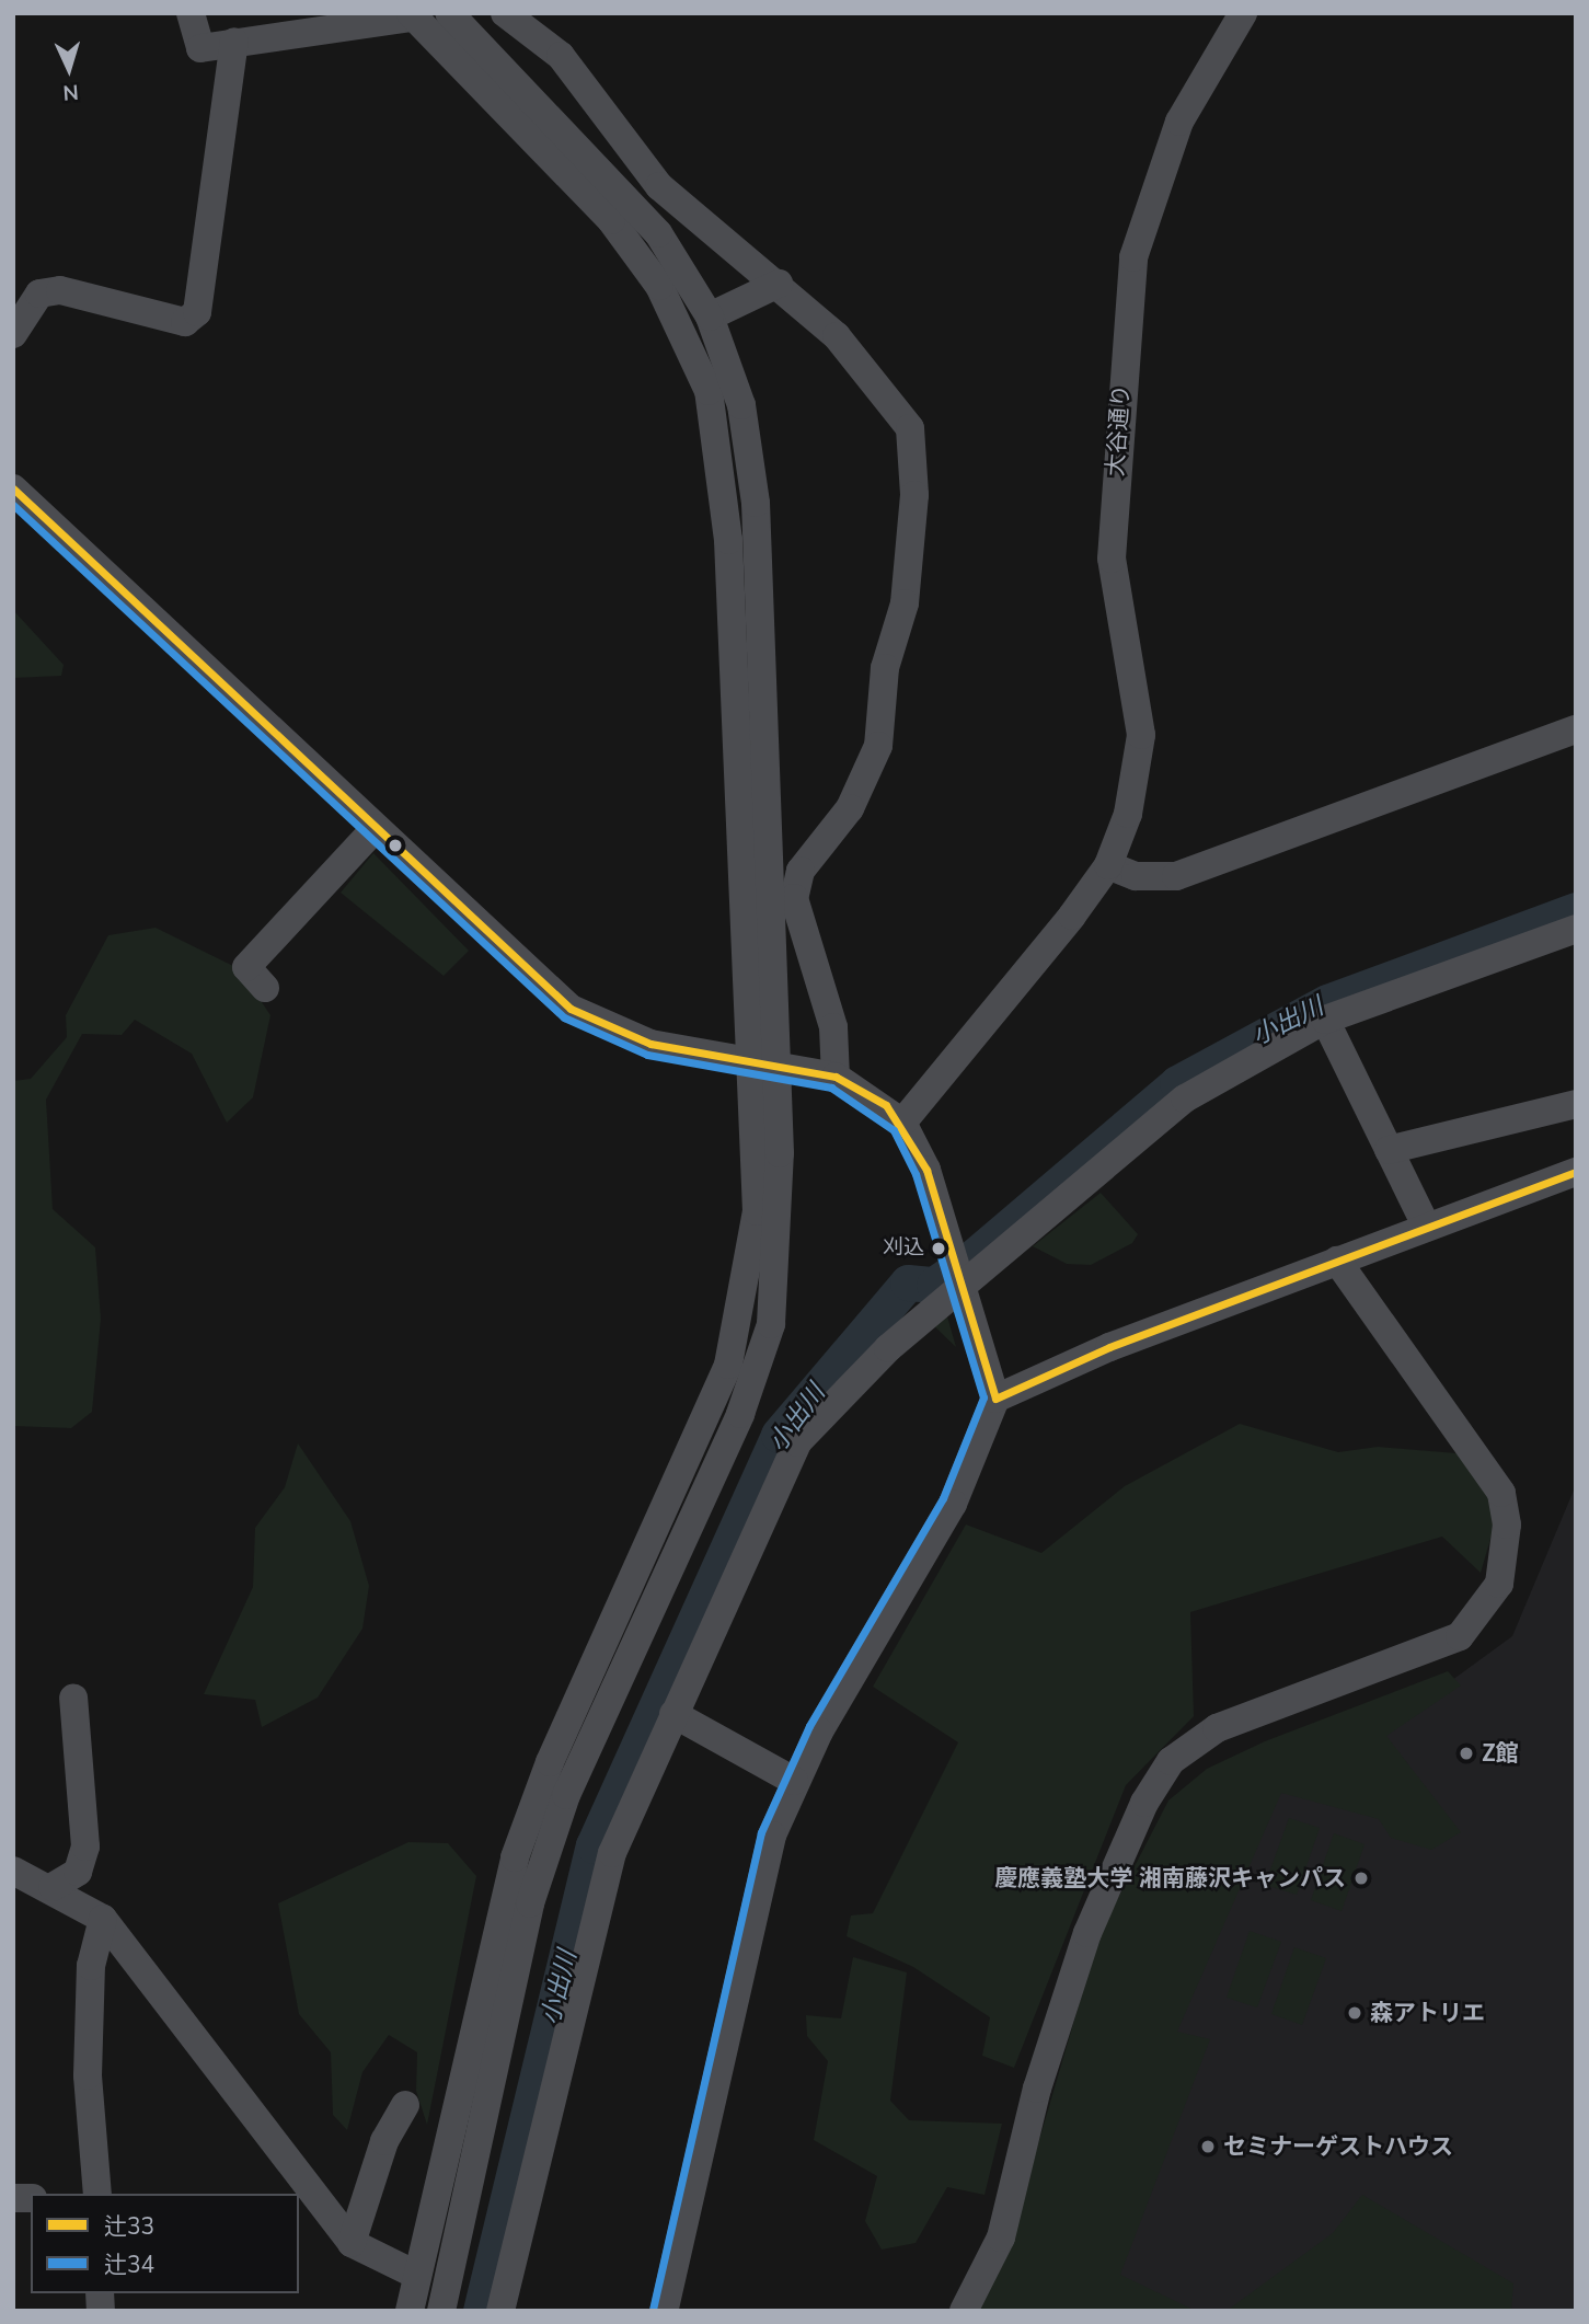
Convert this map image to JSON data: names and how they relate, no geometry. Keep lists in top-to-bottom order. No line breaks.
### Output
{"streets":{"street":["大谷通り"]},"water":["小出川"],"places":["刈込","Ζ館","慶應義塾大学 湘南藤沢キャンパス","森アトリエ","セミナーゲストハウス"],"lines":["transit line 辻33","transit line 辻34"],"legend":["辻33","辻34"],"north":"bottom"}
